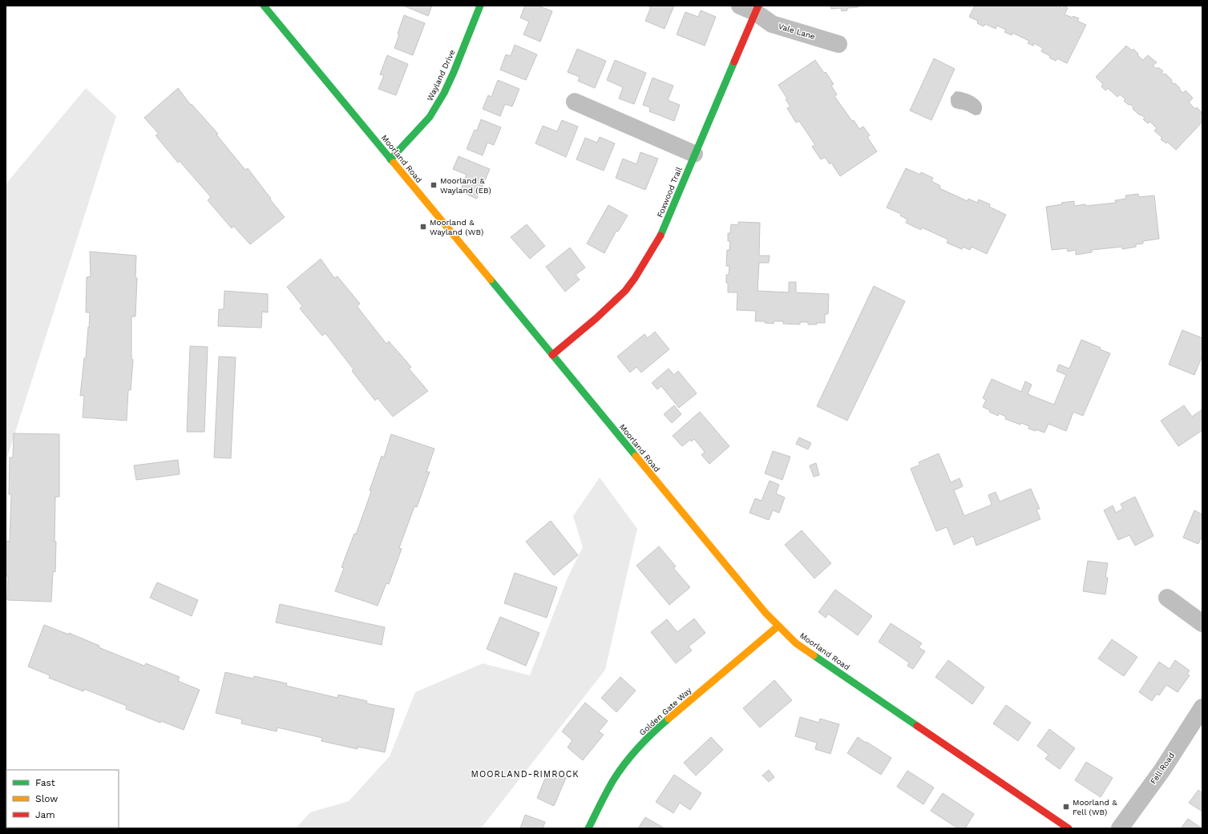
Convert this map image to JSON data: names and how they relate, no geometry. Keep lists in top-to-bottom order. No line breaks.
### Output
{"streets":{"street":["Vale Lane","Wayland Drive","Moorland Road","Foxwood Trail","Golden Gate Way","Fell Road"]},"crossings":[["Vale Lane","Foxwood Trail"],["Wayland Drive","Moorland Road"],["Moorland Road","Foxwood Trail"],["Moorland Road","Golden Gate Way"]],"districts":["MOORLAND-RIMROCK"],"places":{"transit":["Moorland & Wayland (EB)","Moorland & Wayland (WB)","Moorland & Fell (WB)"]},"legend":["Fast","Slow","Jam"]}
